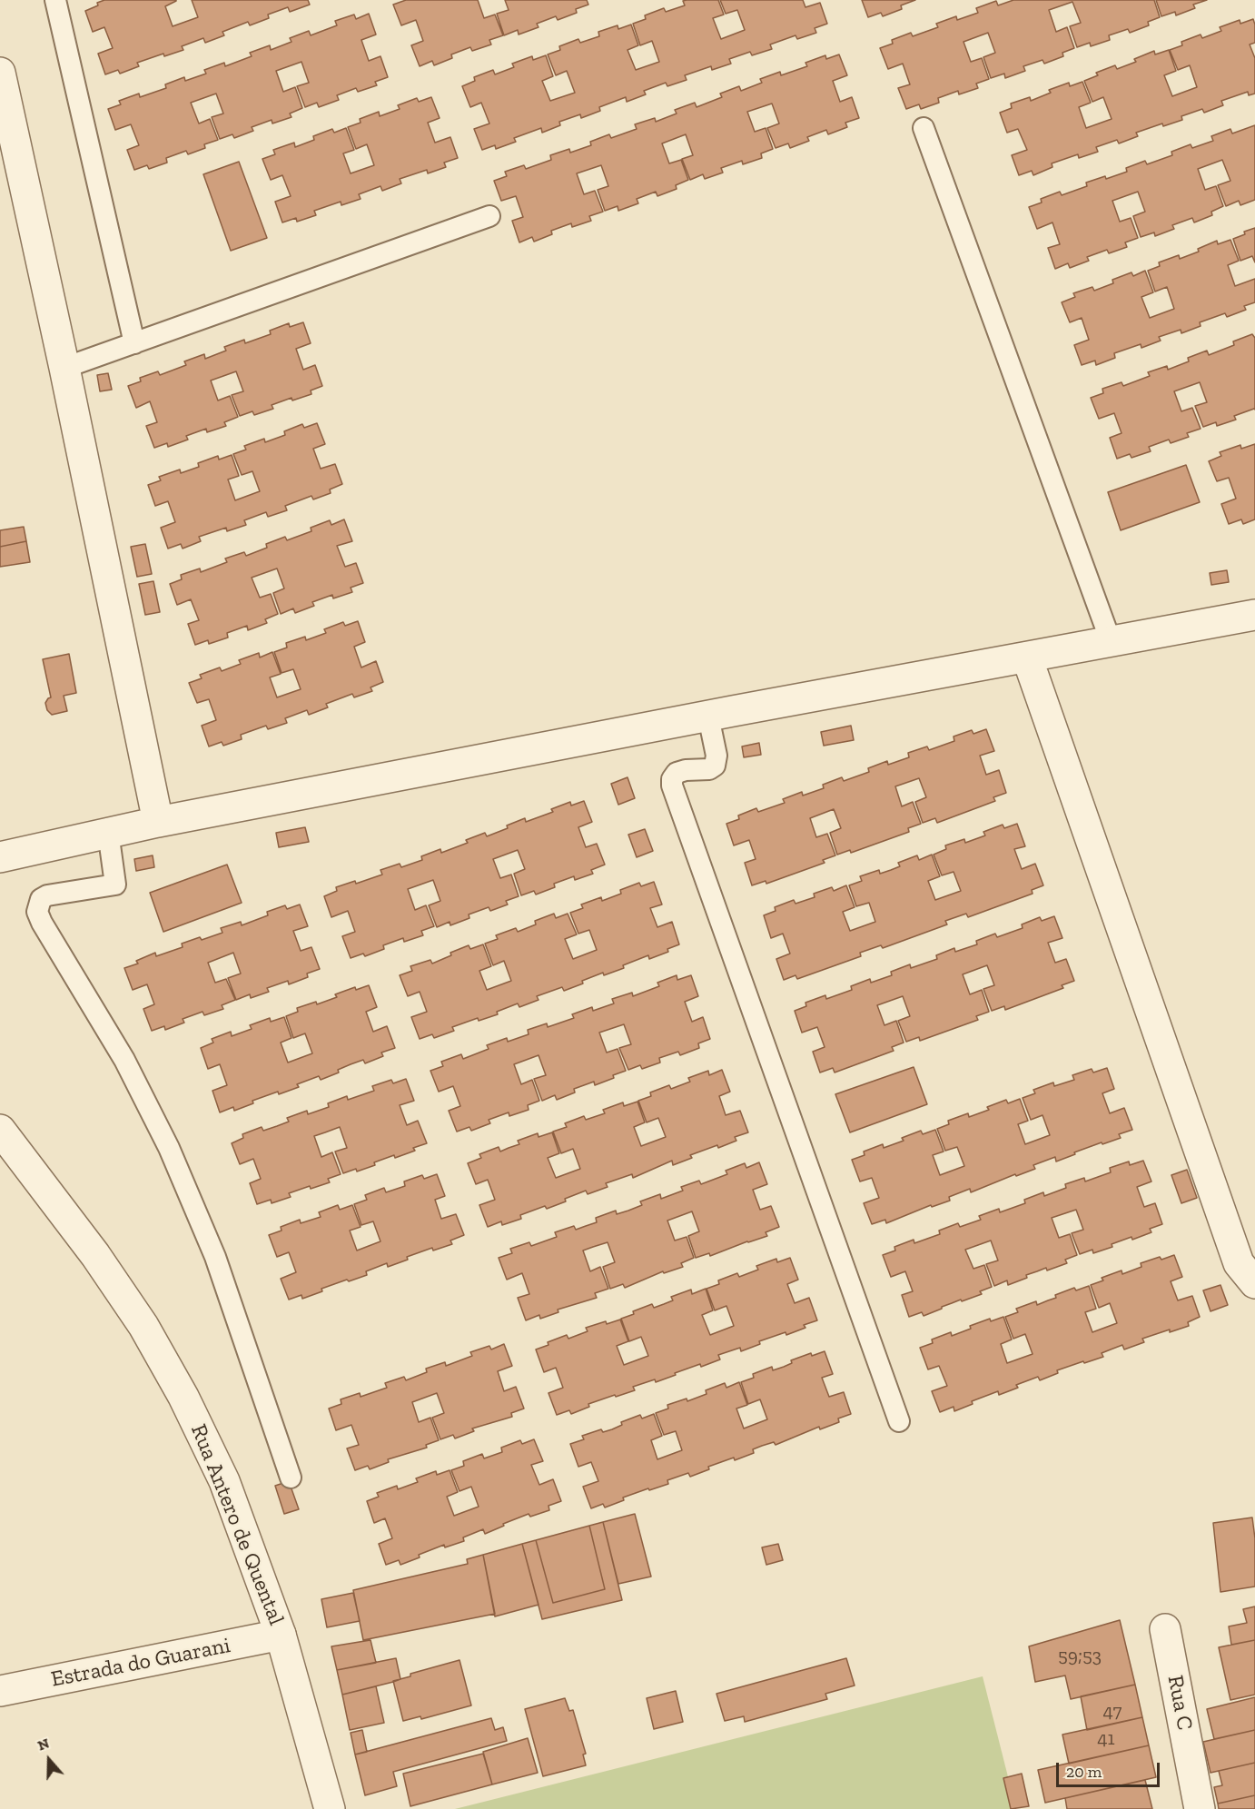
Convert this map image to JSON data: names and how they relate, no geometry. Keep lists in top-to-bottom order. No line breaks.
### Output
{"streets":{"street":["Rua Antero de Quental","Estrada do Guarani","Rua C"]},"crossings":[["Rua Antero de Quental","Estrada do Guarani"]],"house_numbers":["59;53","47","41"],"scale_bar":"20 m","north":"top"}
